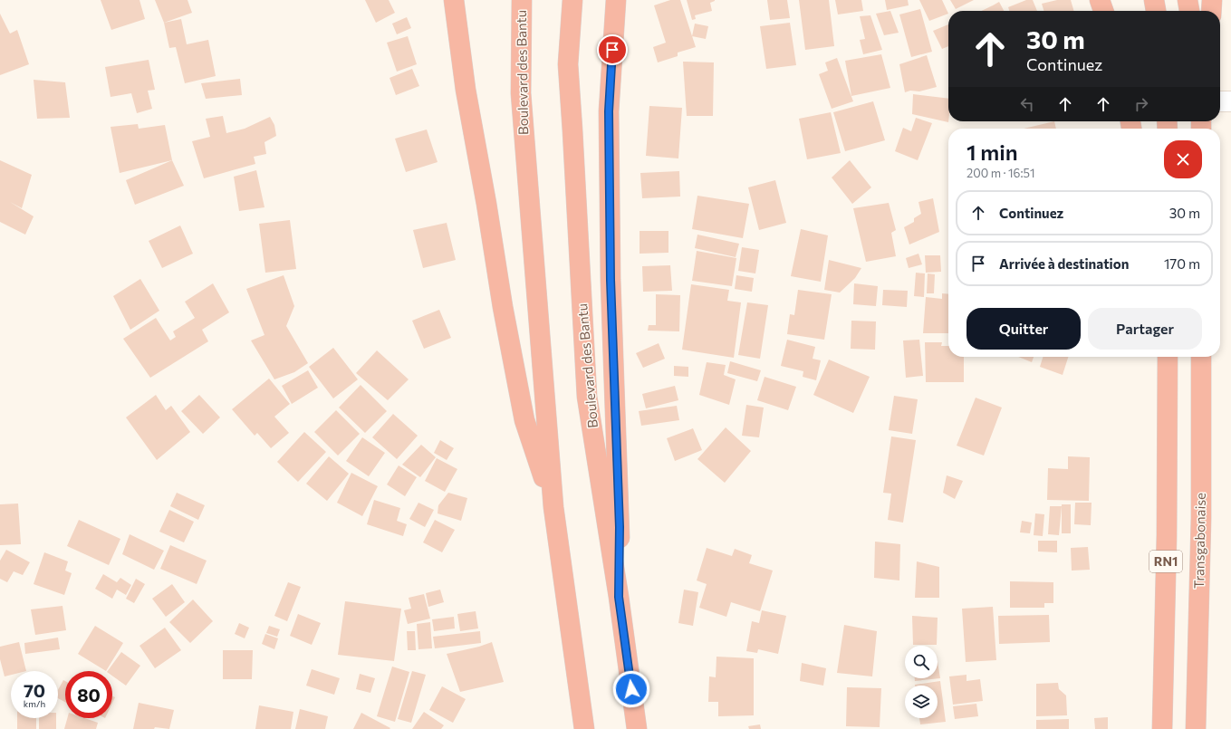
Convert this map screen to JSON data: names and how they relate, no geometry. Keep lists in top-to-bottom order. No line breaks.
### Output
{"streets":{"highway":["Boulevard des Bantu","Transgabonaise","RN1"]},"page":{"turn":["30 m","Continuez"],"heading":["1 min","200 m · 16:51"],"list":[{"name":"Continuez","value":"30 m"},{"name":"Arrivée à destination","value":"170 m"}],"buttons":["Quitter","Partager"],"speed":"70 km/h","limit":"80"}}
